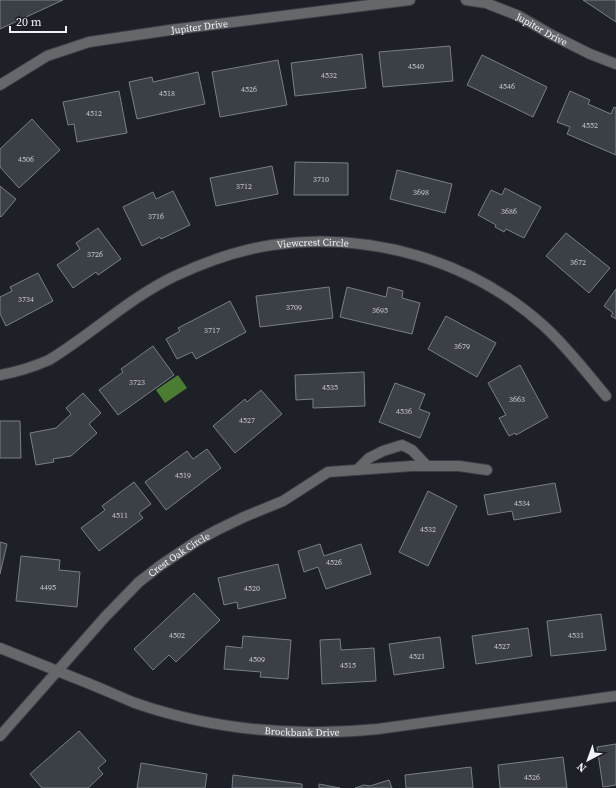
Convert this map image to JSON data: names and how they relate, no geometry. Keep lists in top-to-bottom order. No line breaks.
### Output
{"streets":{"street":["Jupiter Drive","Viewcrest Circle","Crest Oak Circle","Brockbank Drive"]},"crossings":[["Crest Oak Circle","Brockbank Drive"]],"house_numbers":["4540","4532","4546","4526","4518","4512","4552","4506","3710","3712","3698","3686","3716","3726","3672","3734","3709","3695","3717","3679","3723","4535","3663","4536","4527","4519","4534","4511","4532","4526","4495","4520","4502","4531","4527","4521","4509","4515","4526"],"scale_bar":"20 m","north":"bottom left"}
